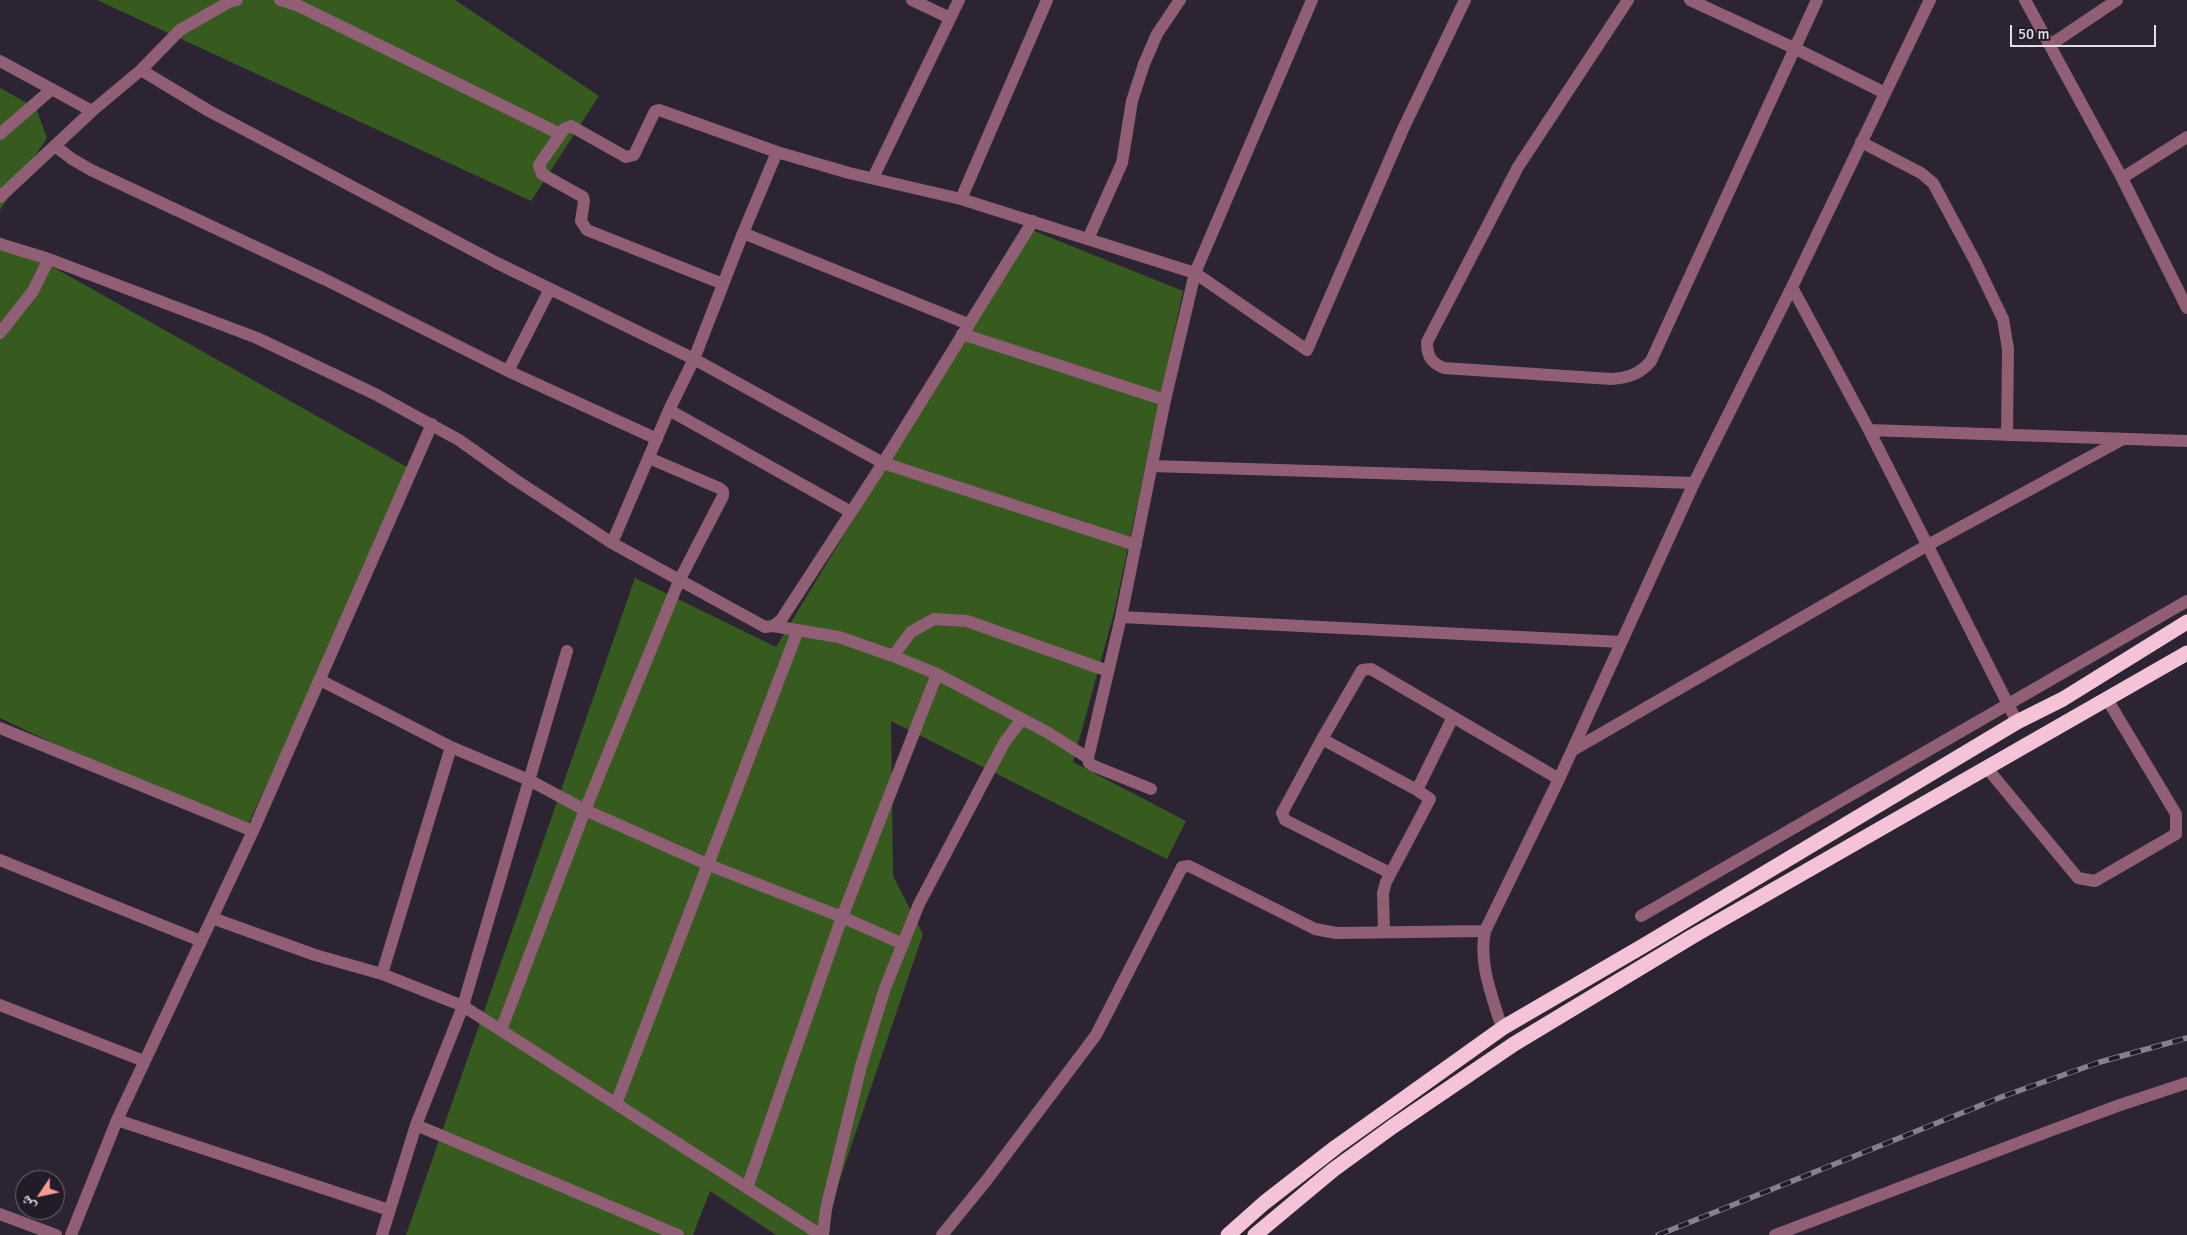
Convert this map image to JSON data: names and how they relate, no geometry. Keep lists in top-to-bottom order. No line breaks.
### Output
{"scale_bar":"50 m","north":"bottom left"}
